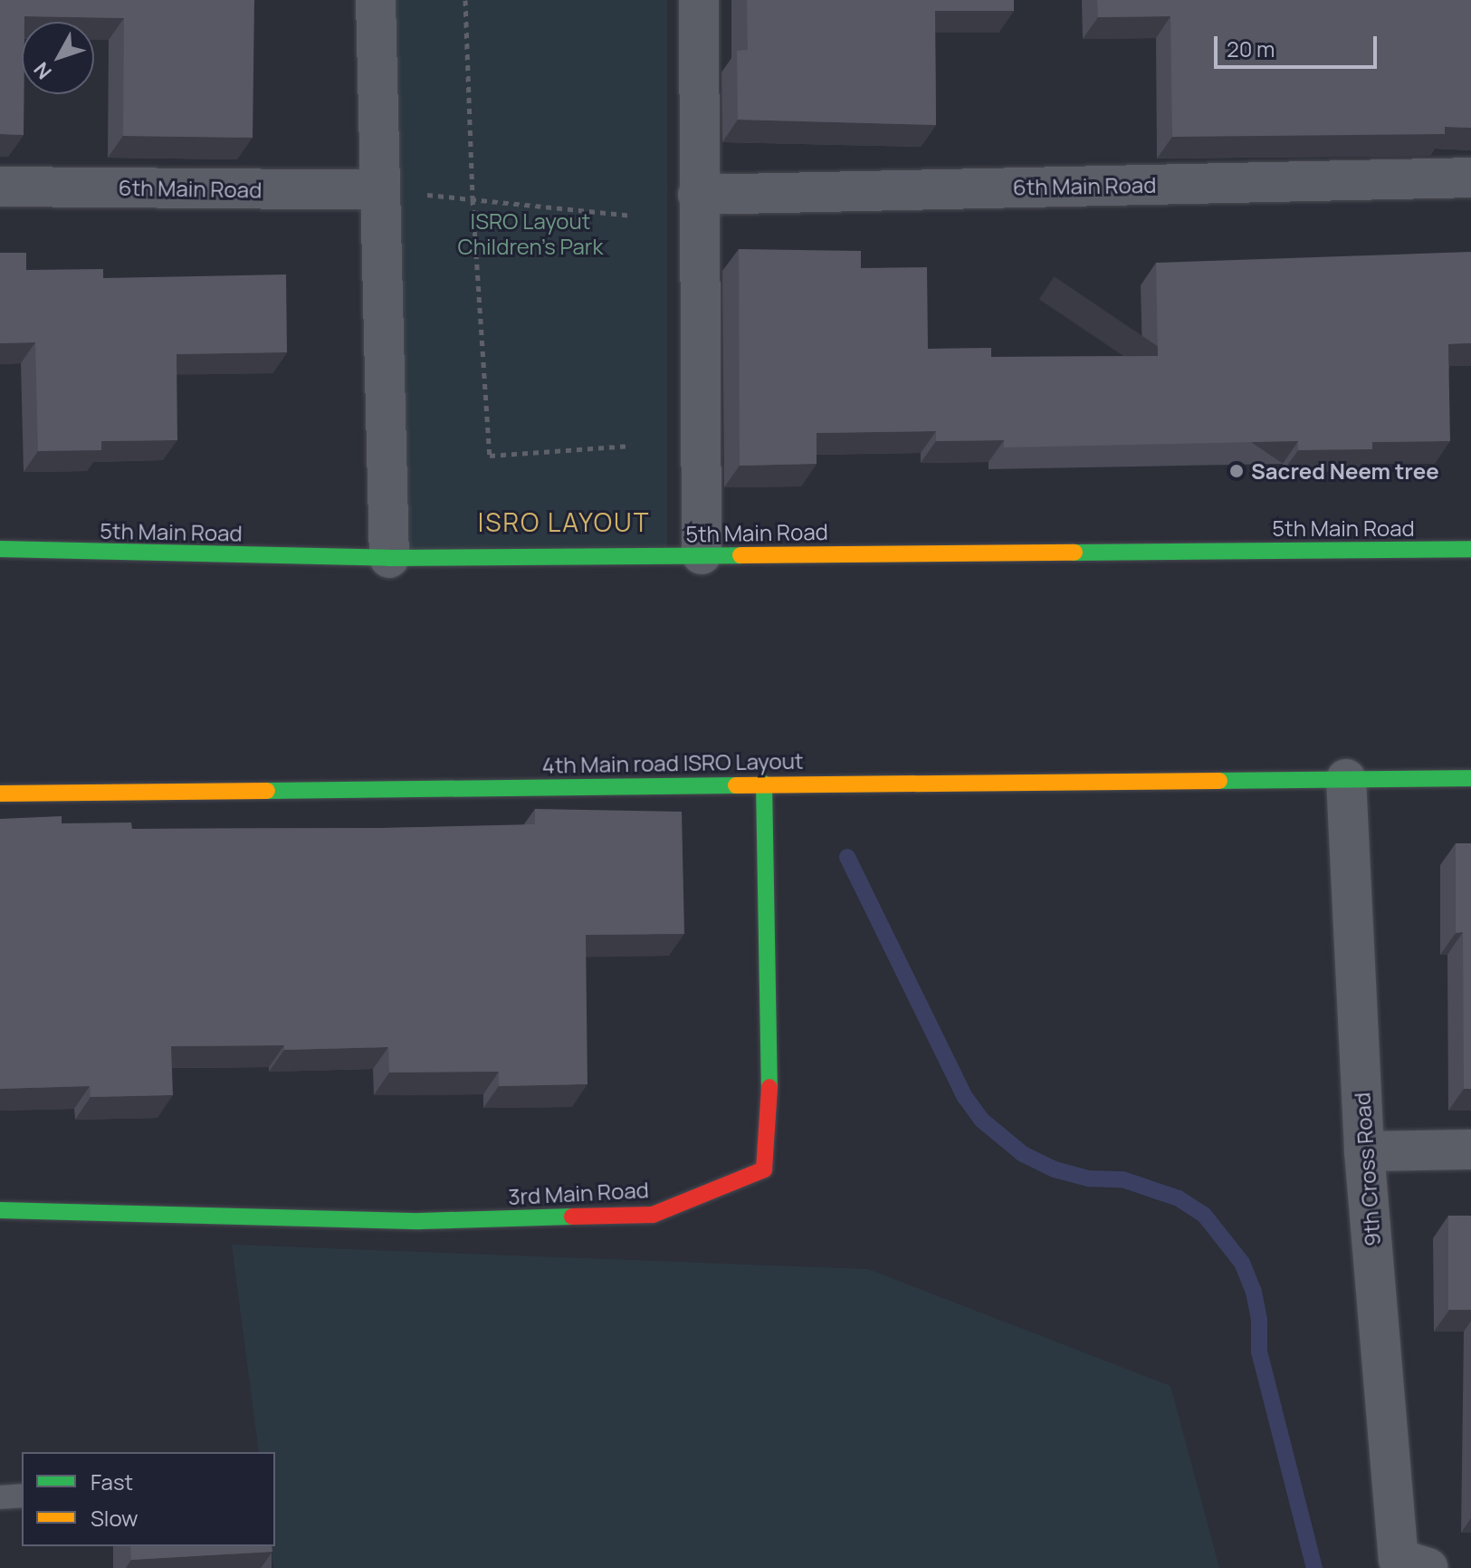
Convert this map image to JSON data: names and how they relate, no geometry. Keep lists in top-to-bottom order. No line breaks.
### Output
{"streets":{"street":["6th Main Road","5th Main Road","4th Main road ISRO Layout","9th Cross Road","3rd Main Road"]},"crossings":[["4th Main road ISRO Layout","9th Cross Road"],["4th Main road ISRO Layout","3rd Main Road"]],"districts":["ISRO LAYOUT"],"parks":["ISRO Layout Children's Park"],"places":["Sacred Neem tree"],"legend":["Fast","Slow"],"scale_bar":"20 m","north":"bottom left"}
